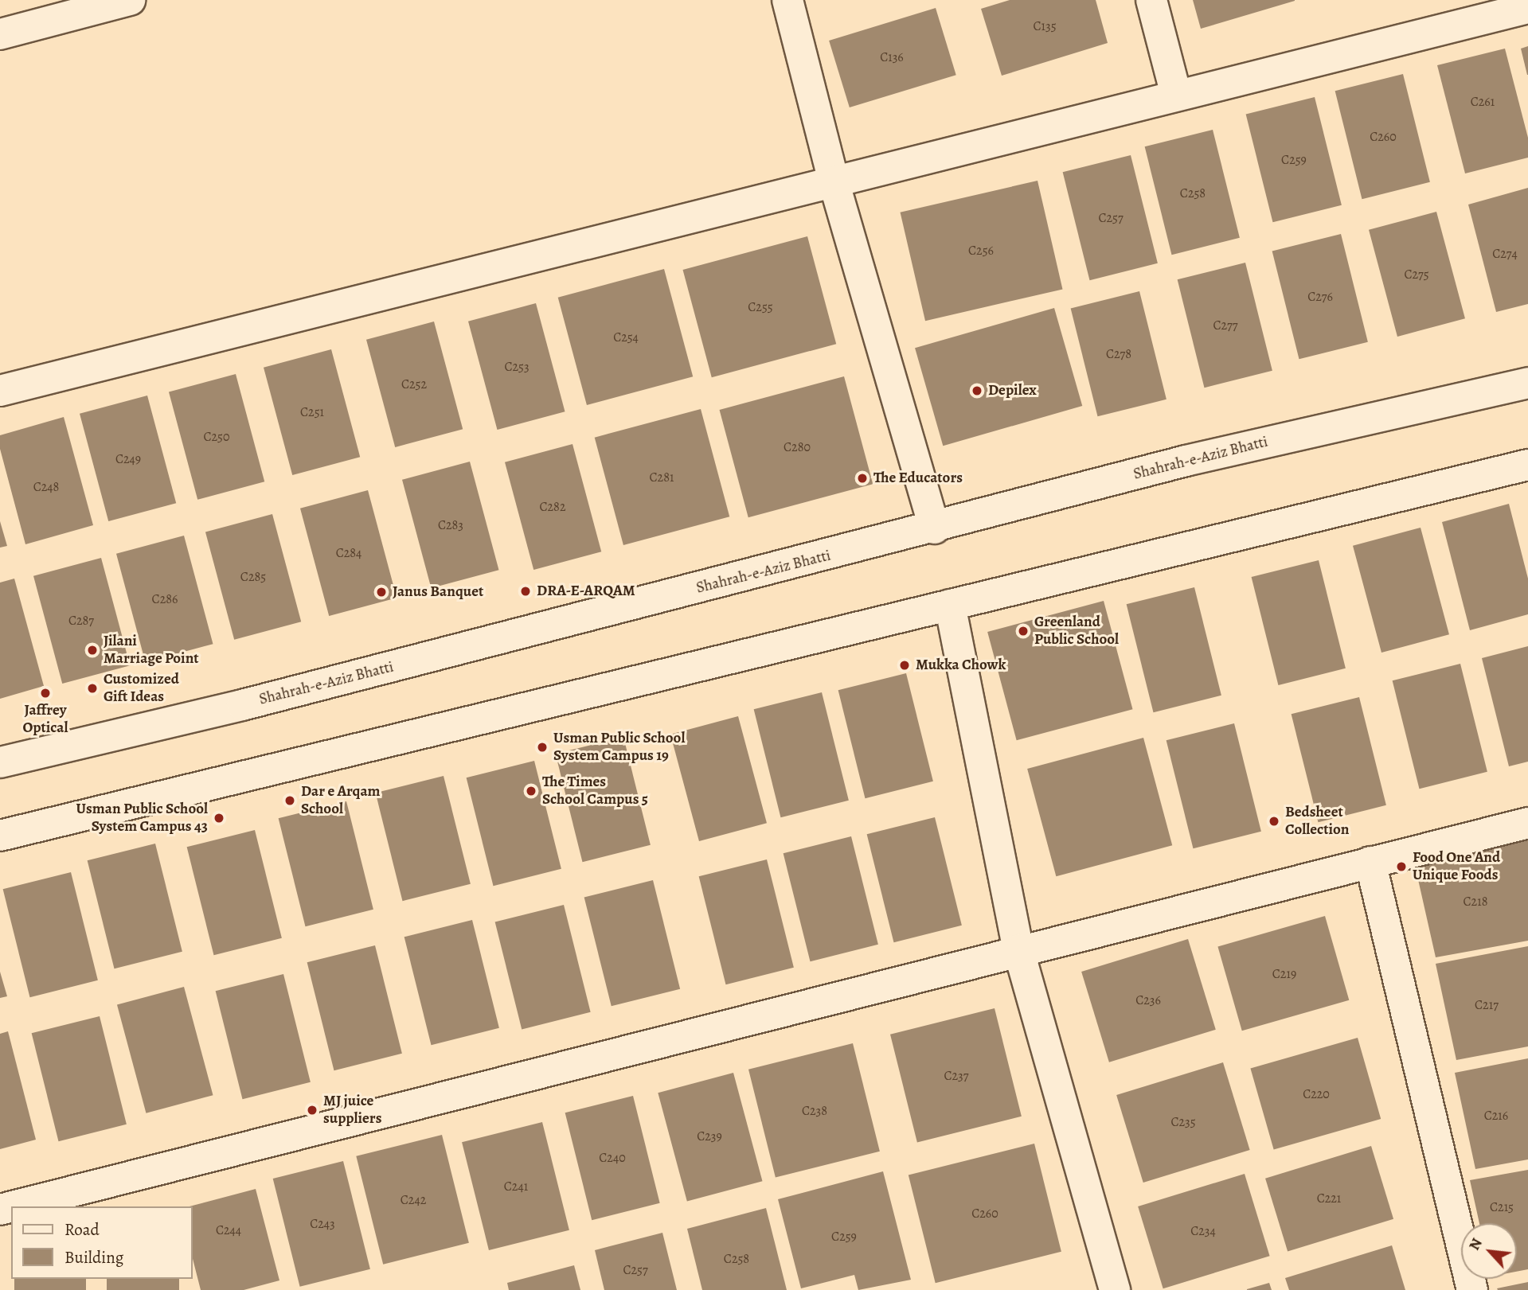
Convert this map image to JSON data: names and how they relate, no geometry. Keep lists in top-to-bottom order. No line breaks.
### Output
{"streets":{"street":["Shahrah-e-Aziz Bhatti"]},"places":["Depilex","The Educators","DRA-E-ARQAM","Janus Banquet","Greenland Public School","Jilani Marriage Point","Mukka Chowk","Customized Gift Ideas","Jaffrey Optical","Usman Public School System Campus 19","The Times School Campus 5","Dar e Arqam School","Usman Public School System Campus 43","Bedsheet Collection","Food One And Unique Foods","MJ juice suppliers"],"house_numbers":["C135","C136","C261","C260","C259","C258","C257","C256","C274","C275","C276","C255","C277","C254","C278","C253","C252","C251","C250","C280","C249","C281","C248","C282","C283","C284","C285","C286","C287","C218","C219","C236","C217","C237","C220","C238","C216","C235","C239","C240","C241","C221","C242","C215","C260","C243","C244","C234","C259","C258","C257"],"legend":["Road","Building"],"north":"top left"}
